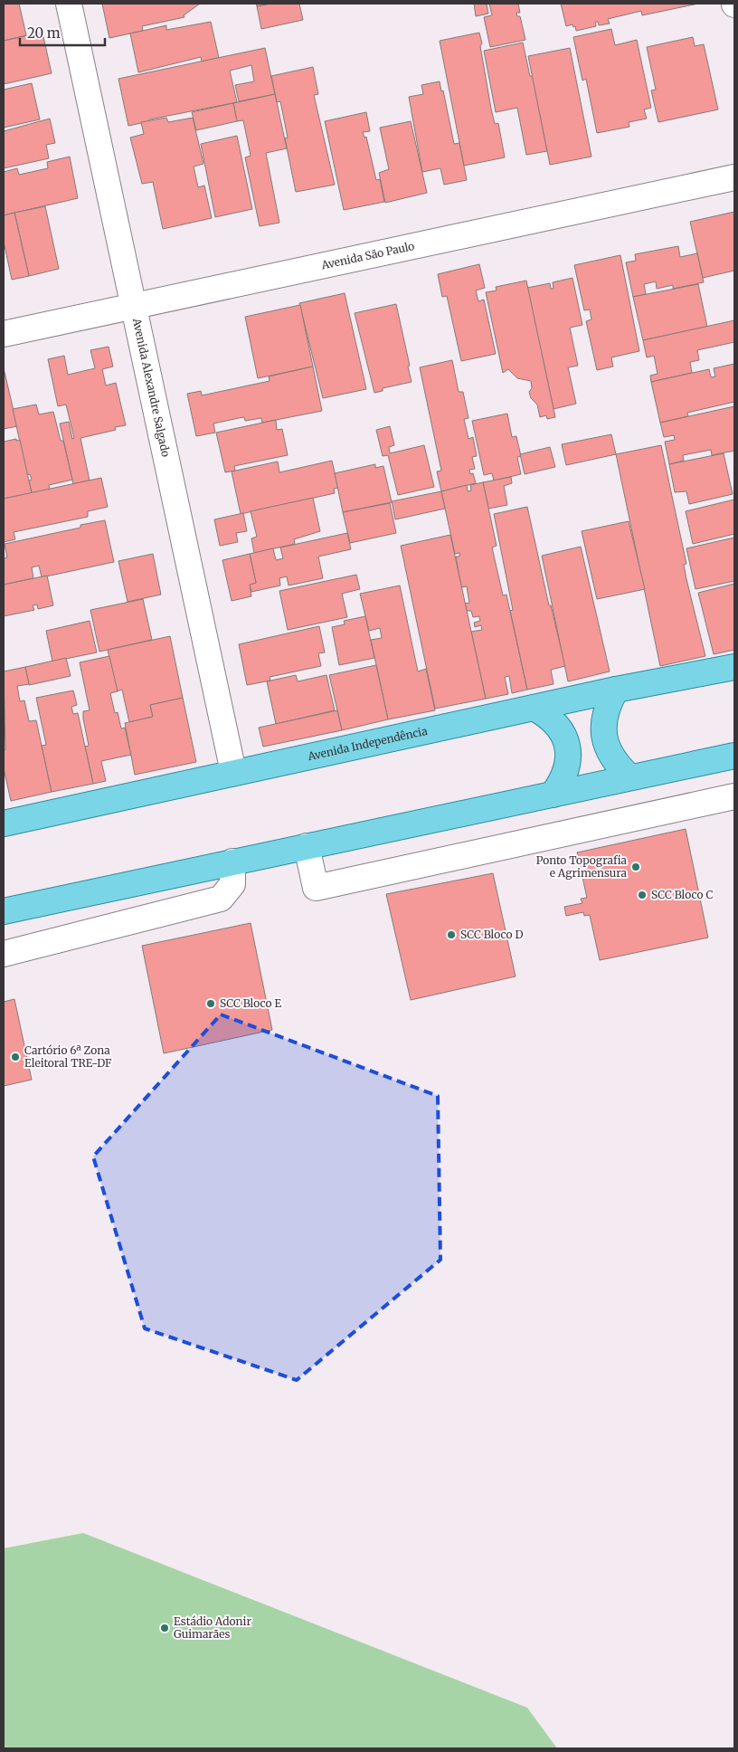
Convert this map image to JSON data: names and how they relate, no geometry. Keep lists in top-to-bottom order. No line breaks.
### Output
{"streets":{"main road":["Avenida Independência"],"street":["Avenida São Paulo","Avenida Alexandre Salgado"]},"crossings":[["Avenida São Paulo","Avenida Alexandre Salgado"],["Avenida Alexandre Salgado","Avenida Independência"]],"places":["Ponto Topografia e Agrimensura","SCC Bloco C","SCC Bloco D","SCC Bloco E","Cartório 6ª Zona Eleitoral TRE-DF","Estádio Adonir Guimarães"],"scale_bar":"20 m"}
